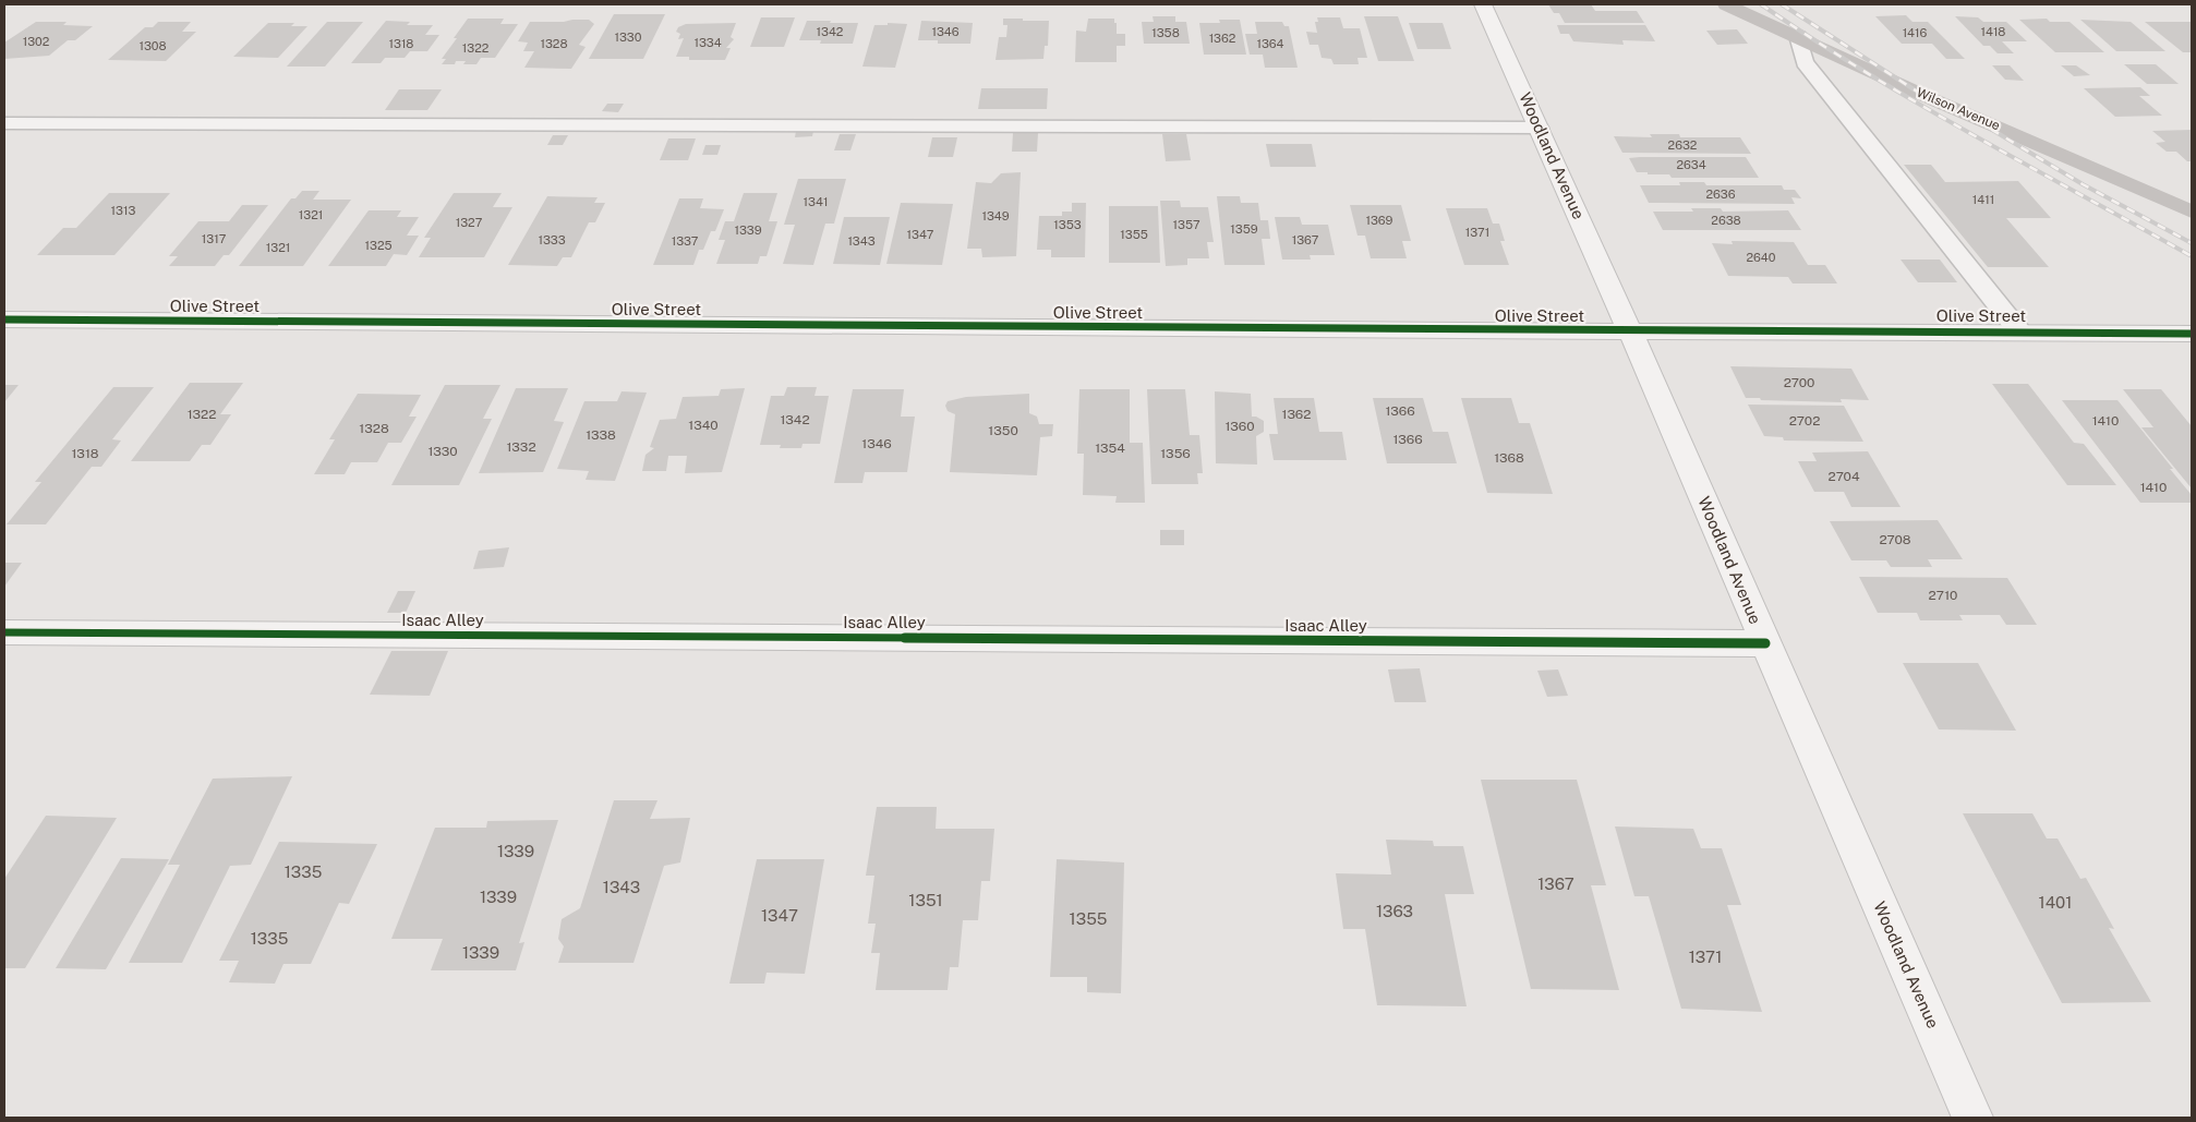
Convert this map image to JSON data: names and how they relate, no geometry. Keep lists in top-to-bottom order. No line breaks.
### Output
{"streets":{"street":["Wilson Avenue","Woodland Avenue","Olive Street","Isaac Alley"]},"crossings":[["Woodland Avenue","Olive Street"],["Woodland Avenue","Isaac Alley"]],"house_numbers":["1342","1346","1418","1358","1416","1330","1362","1302","1334","1318","1328","1364","1308","1322","2632","2634","2636","1411","1341","1313","1321","1349","1369","2638","1327","1353","1357","1359","1339","1371","1347","1355","1317","1333","1367","1337","1343","1325","1321","2640","2700","1366","1322","1362","1342","2702","1410","1340","1360","1328","1350","1338","1366","1346","1332","1354","1330","1318","1356","1368","2704","1410","2708","2710","1339","1335","1367","1343","1339","1351","1401","1363","1347","1355","1335","1339","1371"]}
